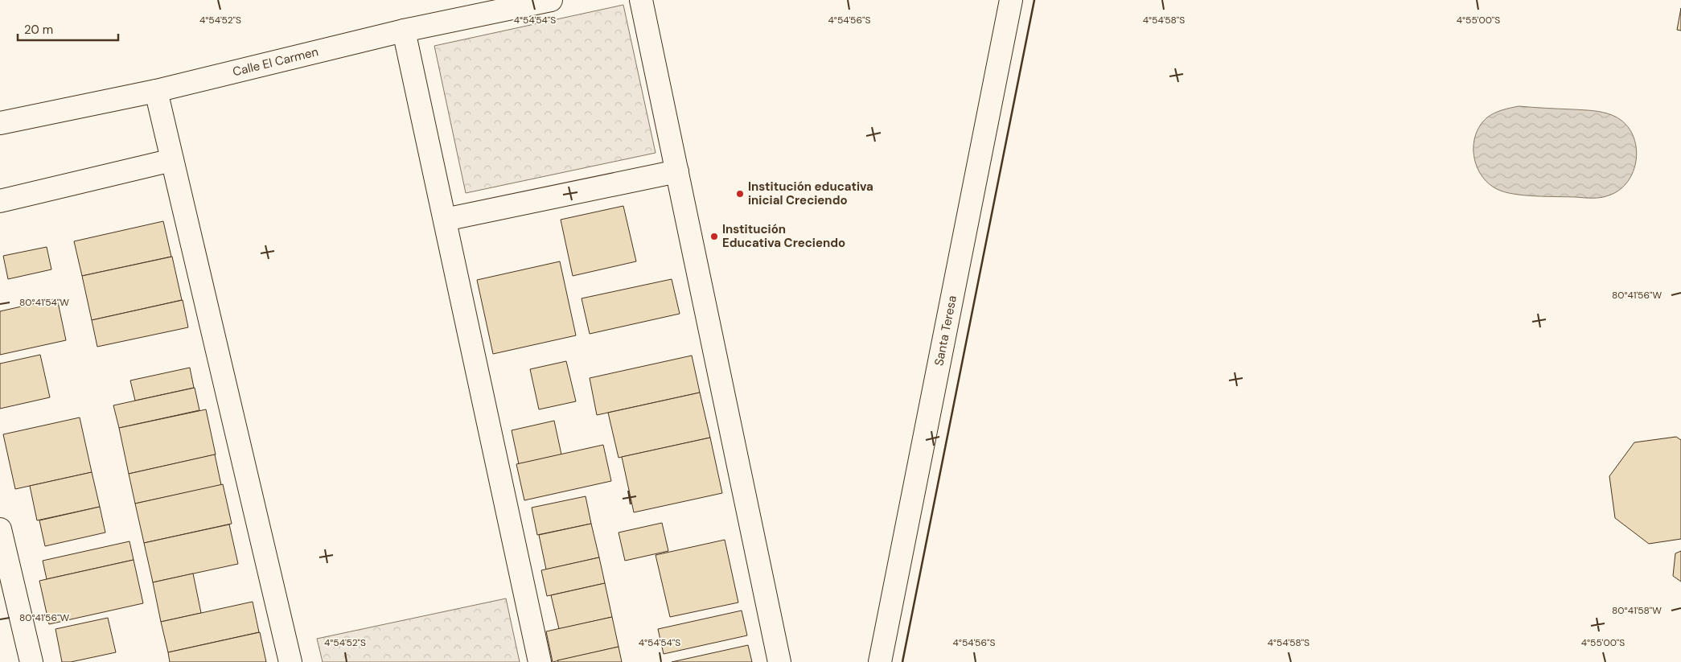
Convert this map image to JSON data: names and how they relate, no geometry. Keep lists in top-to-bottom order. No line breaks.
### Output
{"streets":{"street":["Calle El Carmen","Santa Teresa"]},"places":["Institución educativa inicial Creciendo","Institución Educativa Creciendo"],"scale_bar":"20 m","coordinates":["4°54'52\"S","4°54'54\"S","4°54'56\"S","4°54'58\"S","4°55'00\"S","80°41'56\"W","80°41'54\"W","80°41'58\"W"]}
